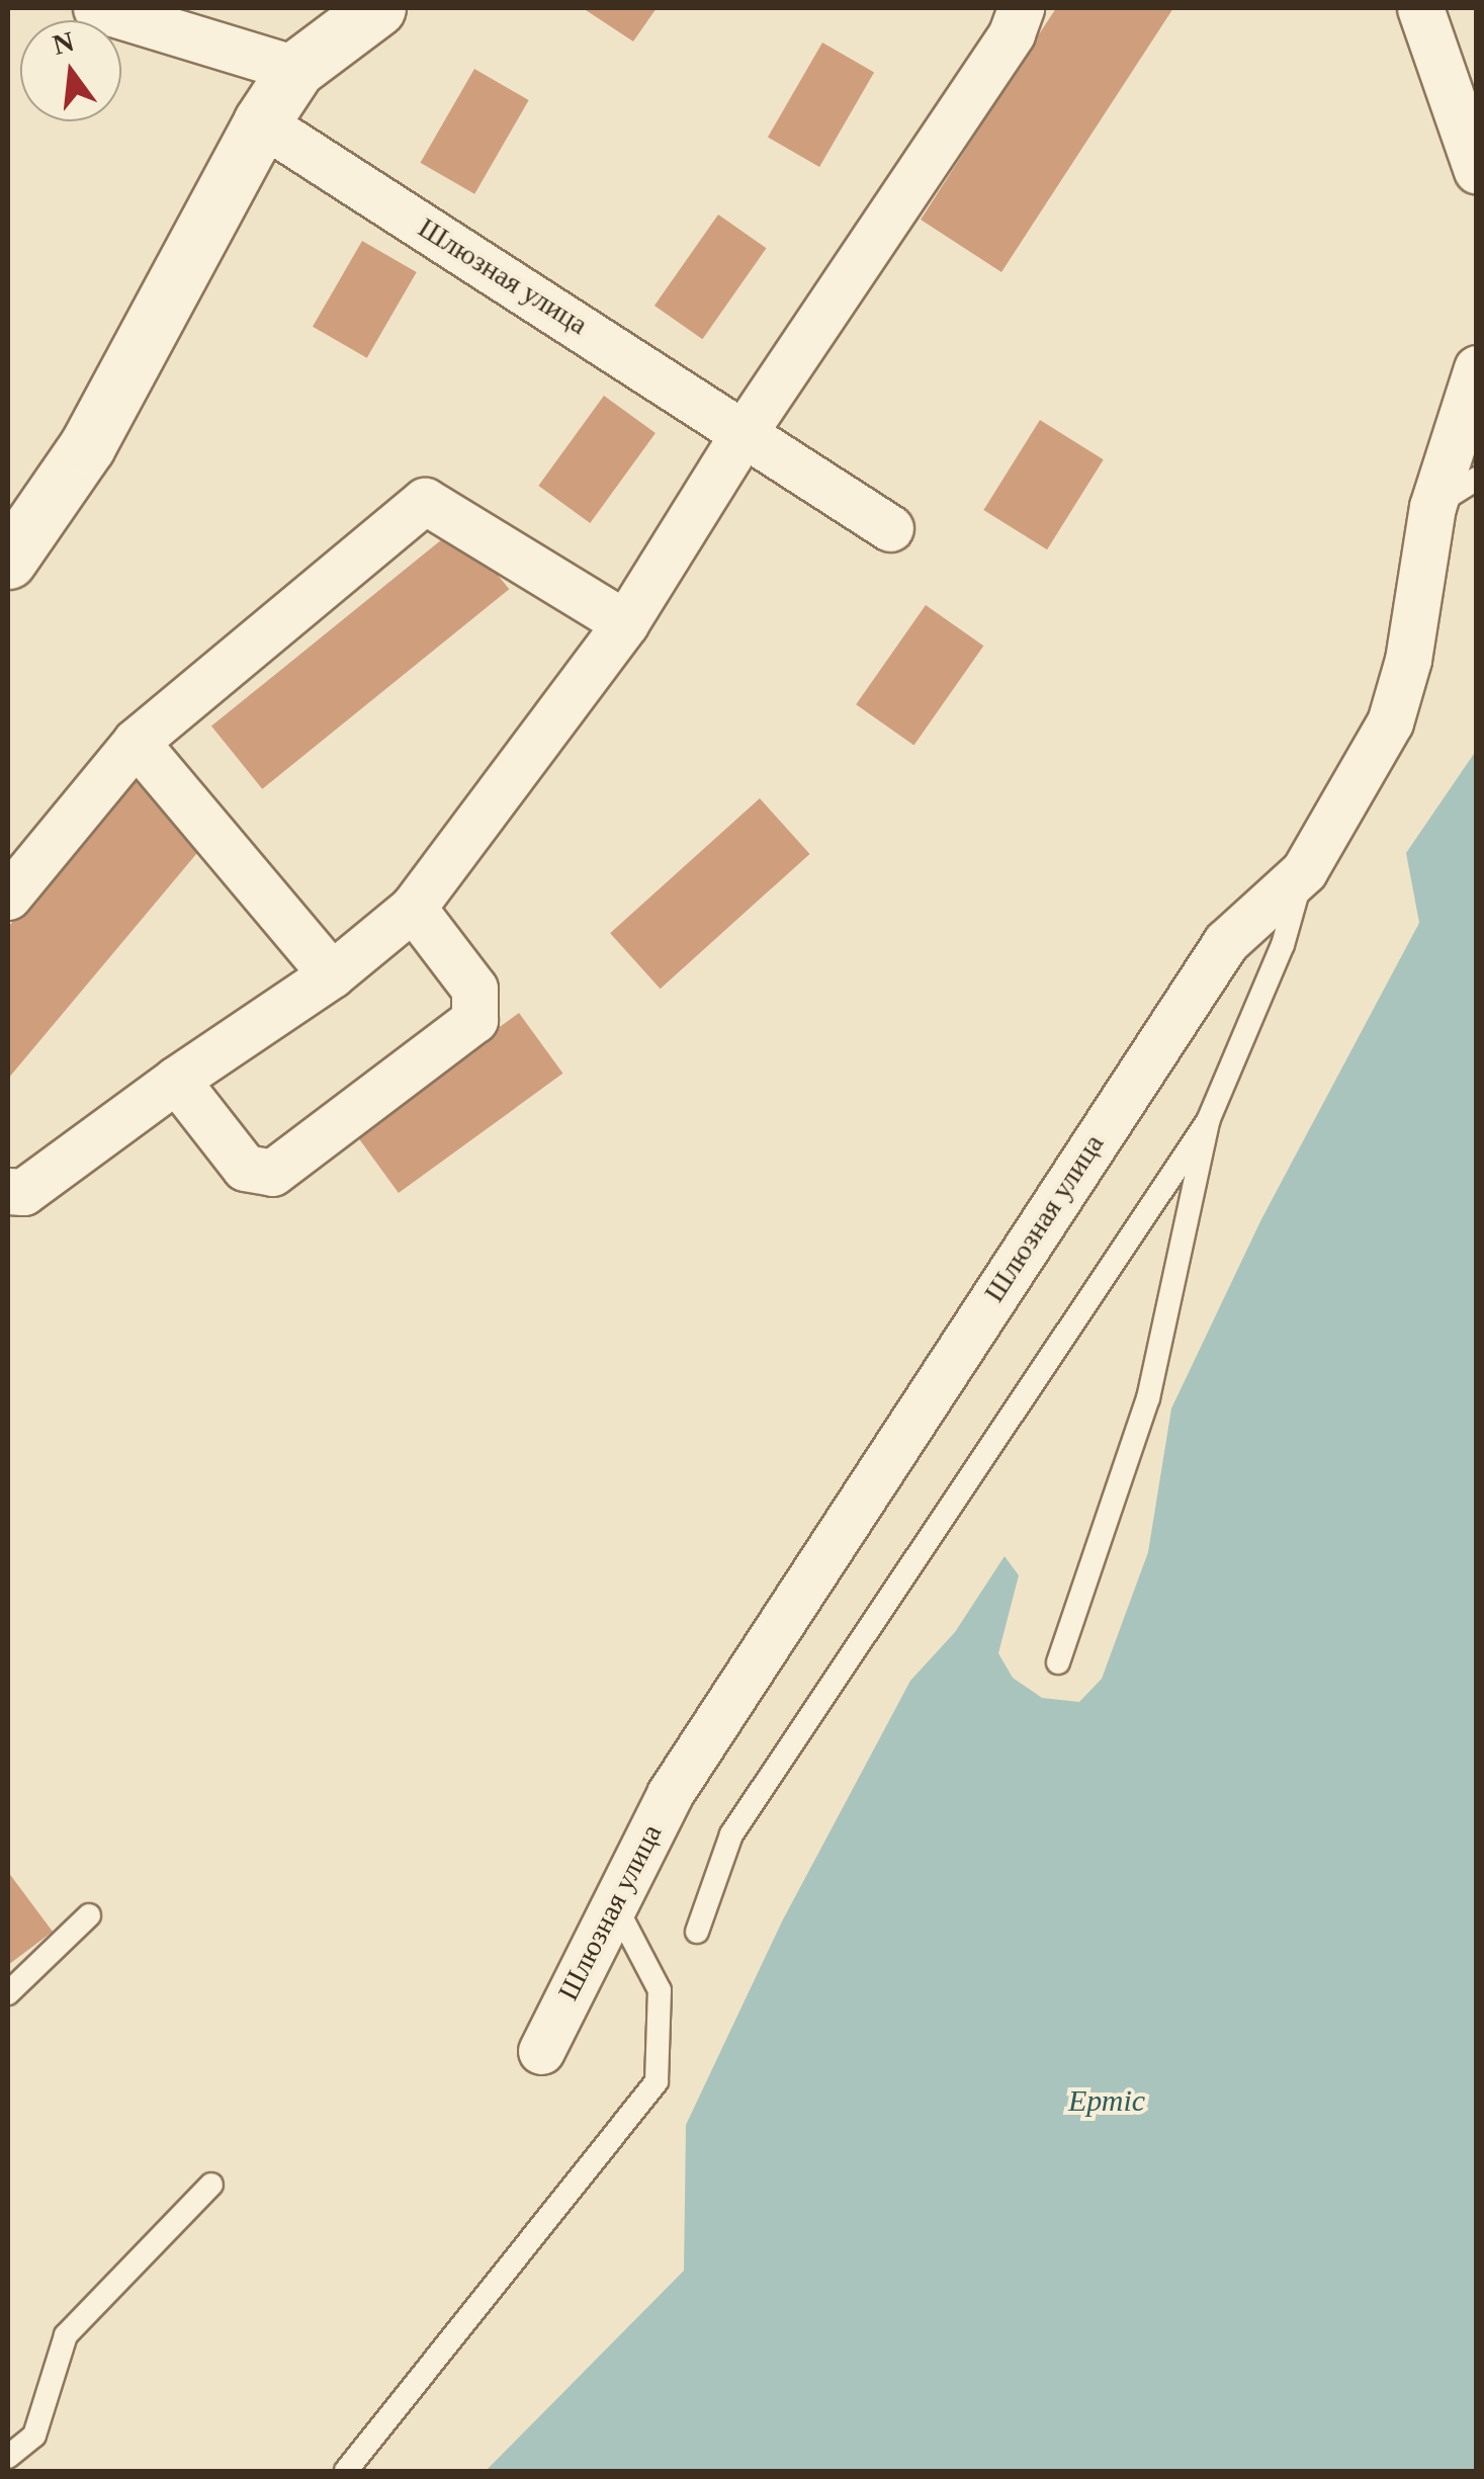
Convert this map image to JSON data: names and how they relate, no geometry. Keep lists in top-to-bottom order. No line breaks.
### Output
{"streets":{"street":["Шлюзная улица"]},"water":["Ертіс"],"north":"top"}
